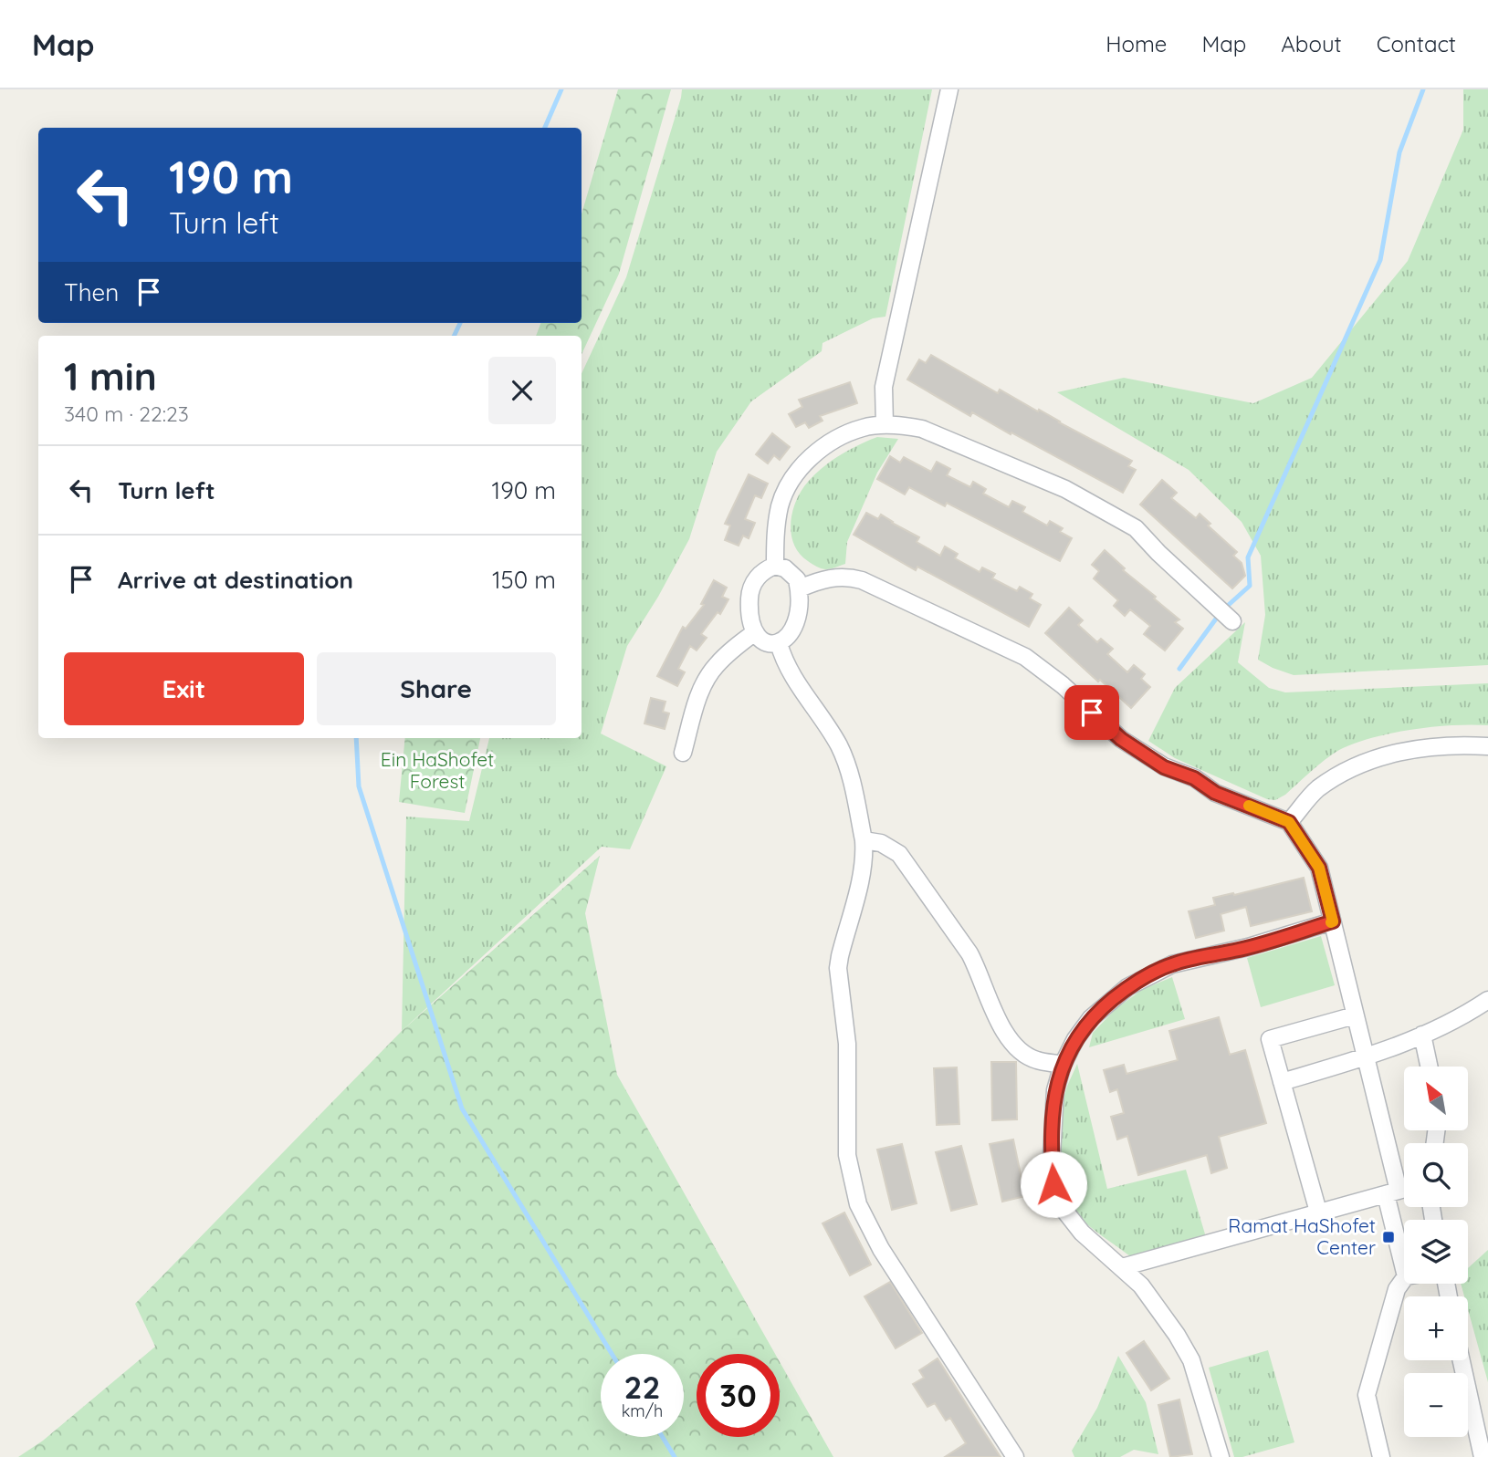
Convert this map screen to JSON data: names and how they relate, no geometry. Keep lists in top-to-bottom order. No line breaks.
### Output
{"parks":["Ein HaShofet Forest"],"places":{"transit":["Ramat HaShofet Center"]},"north":"top left","page":{"header":"Map","nav":["Home","Map","About","Contact"],"turn":["190 m","Turn left"],"then":"Then","heading":["1 min","340 m · 22:23"],"list":[{"name":"Turn left","value":"190 m"},{"name":"Arrive at destination","value":"150 m"}],"buttons":["Exit","Share"],"map_buttons":["+","−"],"speed":"22 km/h","limit":"30"}}
